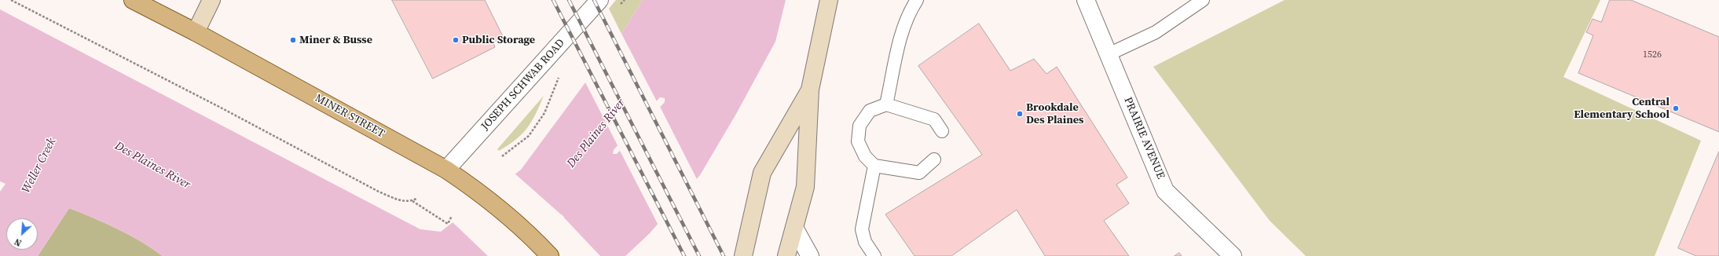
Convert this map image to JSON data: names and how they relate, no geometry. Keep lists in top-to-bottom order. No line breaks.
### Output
{"streets":{"main road":["MINER STREET"],"street":["JOSEPH SCHWAB ROAD","PRAIRIE AVENUE"]},"crossings":[["JOSEPH SCHWAB ROAD","MINER STREET"]],"water":["Des Plaines River","Weller Creek"],"places":["Miner & Busse","Public Storage","Central Elementary School","Brookdale Des Plaines"],"house_numbers":["1526"],"north":"bottom left"}
